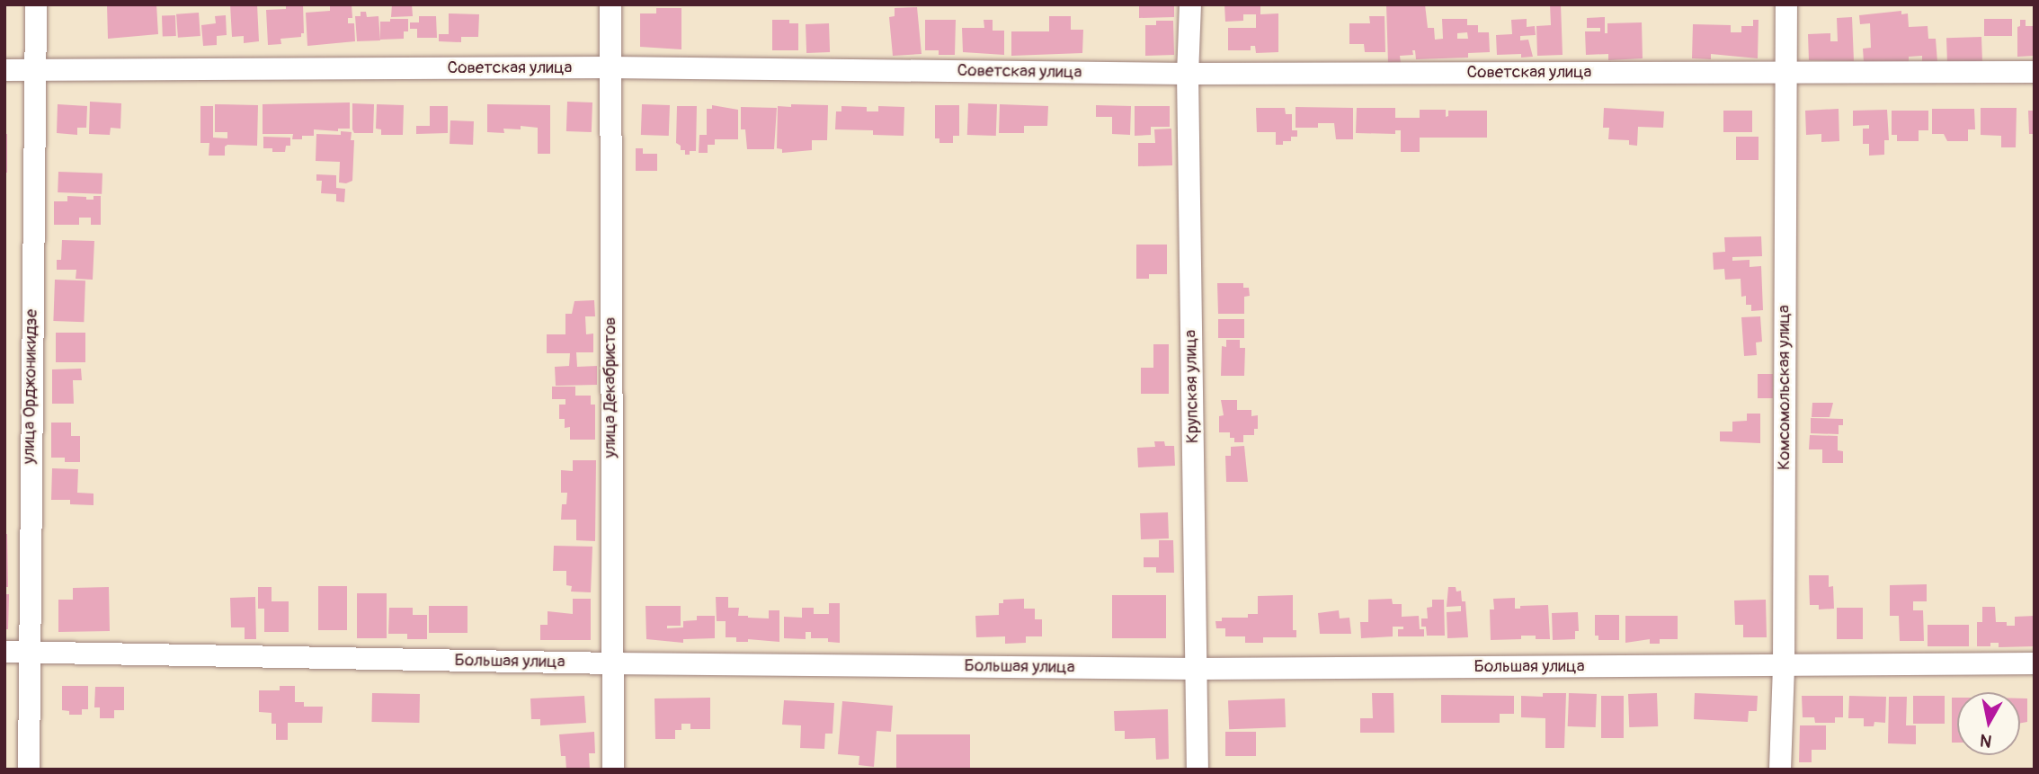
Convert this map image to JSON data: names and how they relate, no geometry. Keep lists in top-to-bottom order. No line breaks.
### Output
{"streets":{"street":["Советская улица","улица Орджоникидзе","Крупская улица","улица Декабристов","Комсомольская улица","Большая улица"]},"crossings":[["Советская улица","улица Орджоникидзе"],["Советская улица","Крупская улица"],["Советская улица","улица Декабристов"],["Советская улица","Комсомольская улица"],["улица Орджоникидзе","Большая улица"],["Крупская улица","Большая улица"],["улица Декабристов","Большая улица"],["Комсомольская улица","Большая улица"]],"north":"bottom"}
